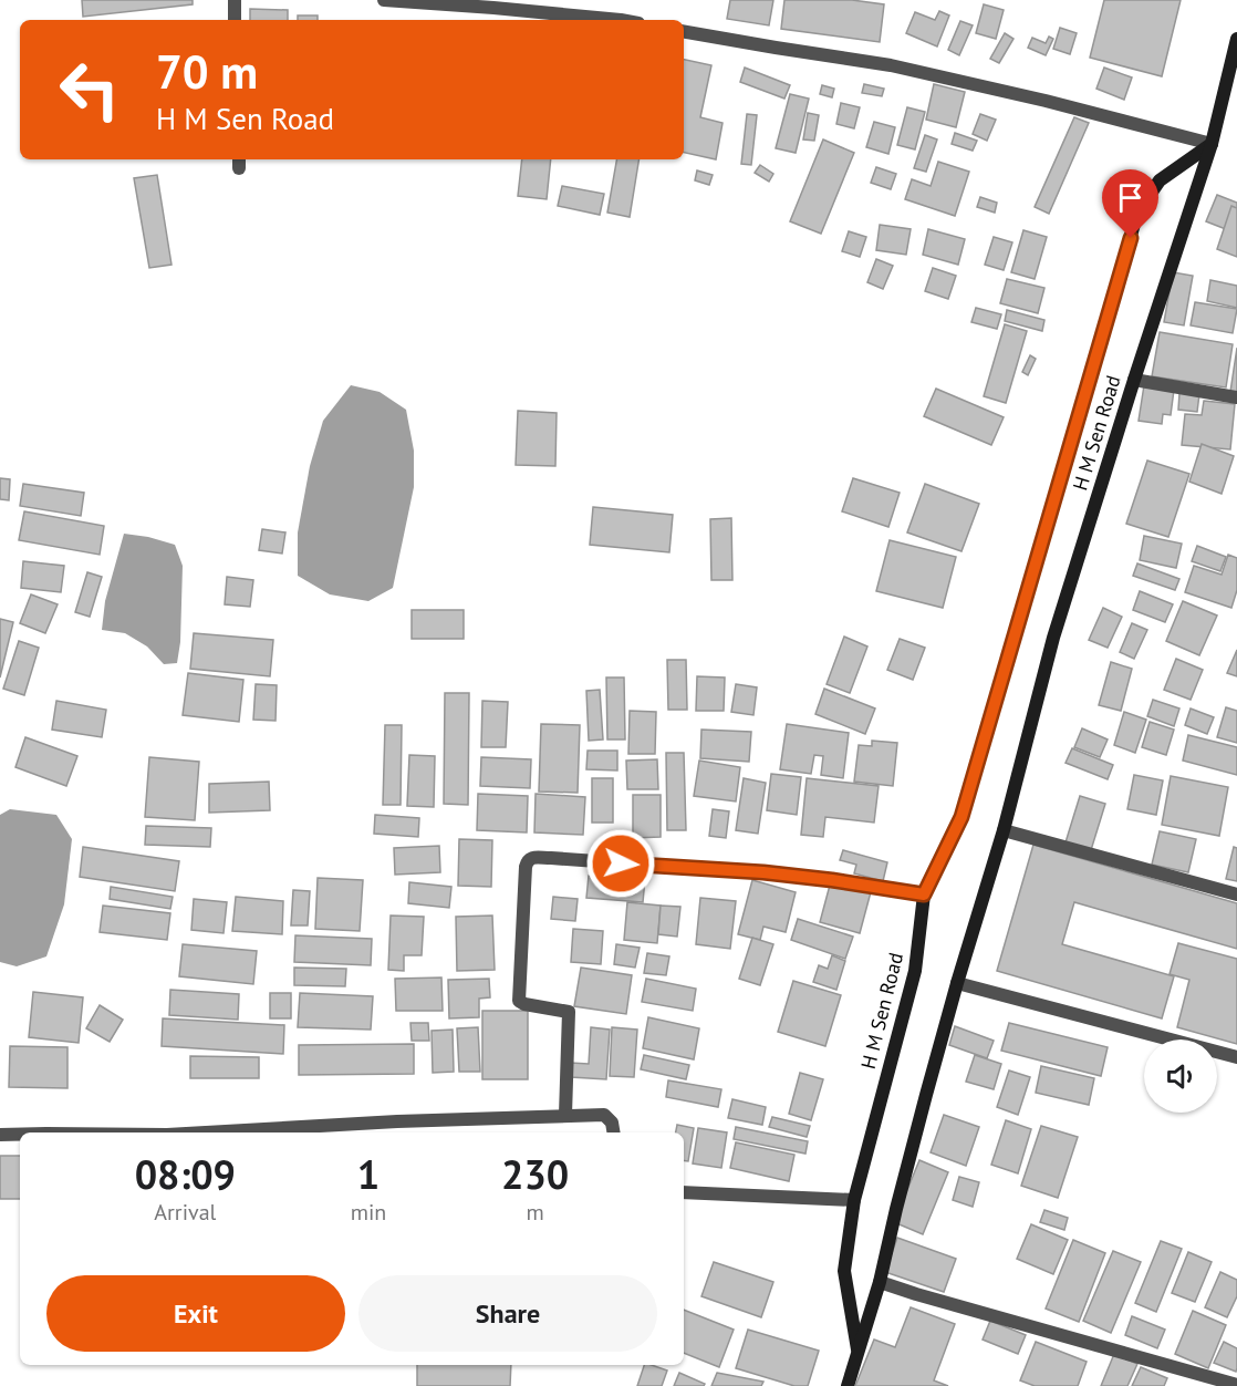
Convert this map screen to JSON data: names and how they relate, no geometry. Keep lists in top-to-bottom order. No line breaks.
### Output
{"streets":{"main road":["H M Sen Road"]},"page":{"turn":["70 m","H M Sen Road"],"eta":["08:09","Arrival","1","min","230","m"],"buttons":["Exit","Share"]}}
